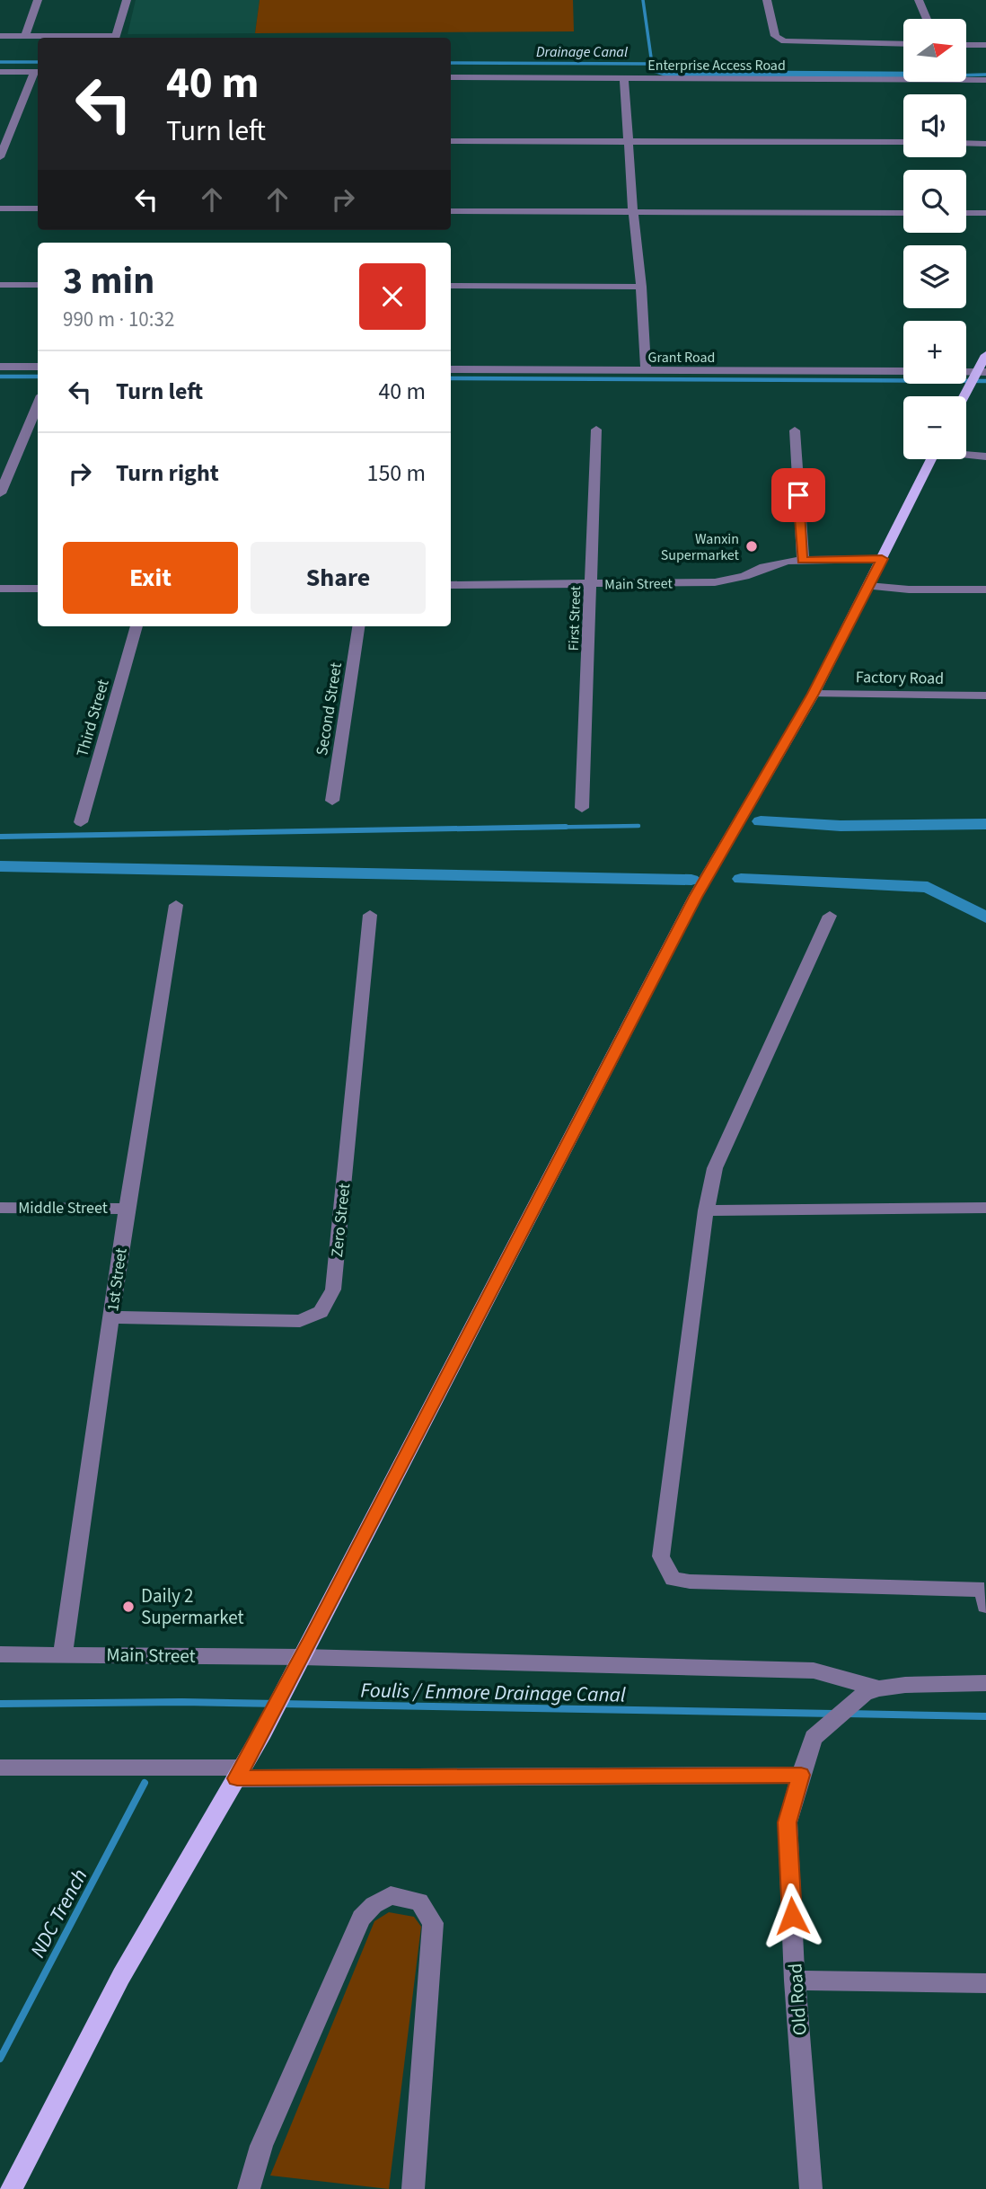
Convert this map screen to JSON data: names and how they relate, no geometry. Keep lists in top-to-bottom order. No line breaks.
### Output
{"streets":{"street":["Enterprise Access Road","Grant Road","Main Street","First Street","Factory Road","Second Street","Third Street","Middle Street","Zero Street","1st Street","Old Road"]},"crossings":[["Main Street","First Street"],["Main Street","1st Street"],["Main Street","Old Road"],["Middle Street","1st Street"],["Zero Street","1st Street"]],"water":["Drainage Canal","Foulis / Enmore Drainage Canal","NDC Trench"],"places":["Wanxin Supermarket","Daily 2 Supermarket"],"north":"right","page":{"map_buttons":["+","−"],"turn":["40 m","Turn left"],"heading":["3 min","990 m · 10:32"],"list":[{"name":"Turn left","value":"40 m"},{"name":"Turn right","value":"150 m"}],"buttons":["Exit","Share"]}}
